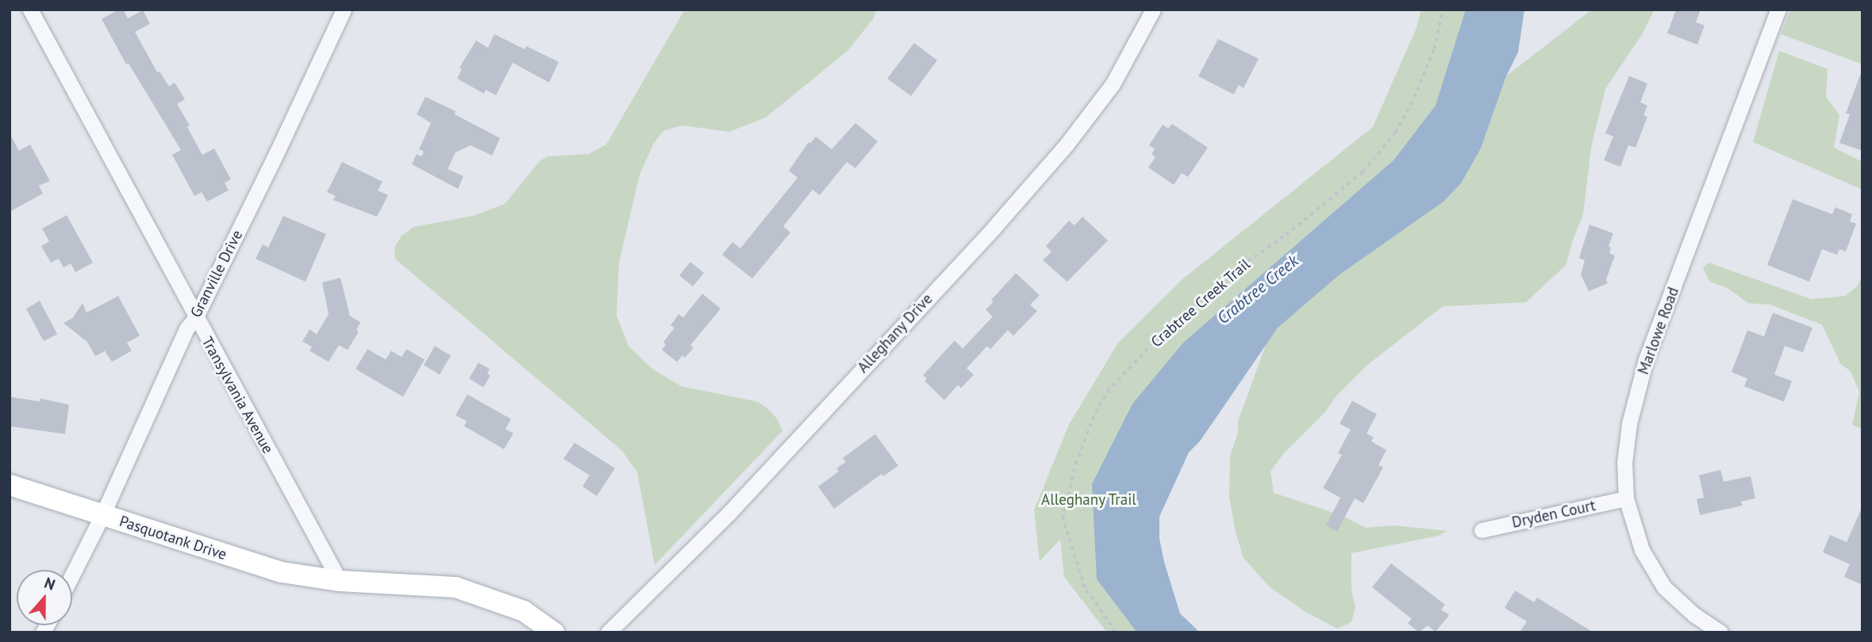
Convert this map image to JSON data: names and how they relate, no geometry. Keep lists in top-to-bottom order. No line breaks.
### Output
{"streets":{"street":["Granville Drive","Marlowe Road","Alleghany Drive","Transylvania Avenue","Dryden Court","Pasquotank Drive"],"path":["Crabtree Creek Trail"]},"crossings":[["Granville Drive","Transylvania Avenue"],["Granville Drive","Pasquotank Drive"],["Marlowe Road","Dryden Court"],["Transylvania Avenue","Pasquotank Drive"]],"water":["Crabtree Creek"],"parks":["Alleghany Trail"],"north":"top"}
